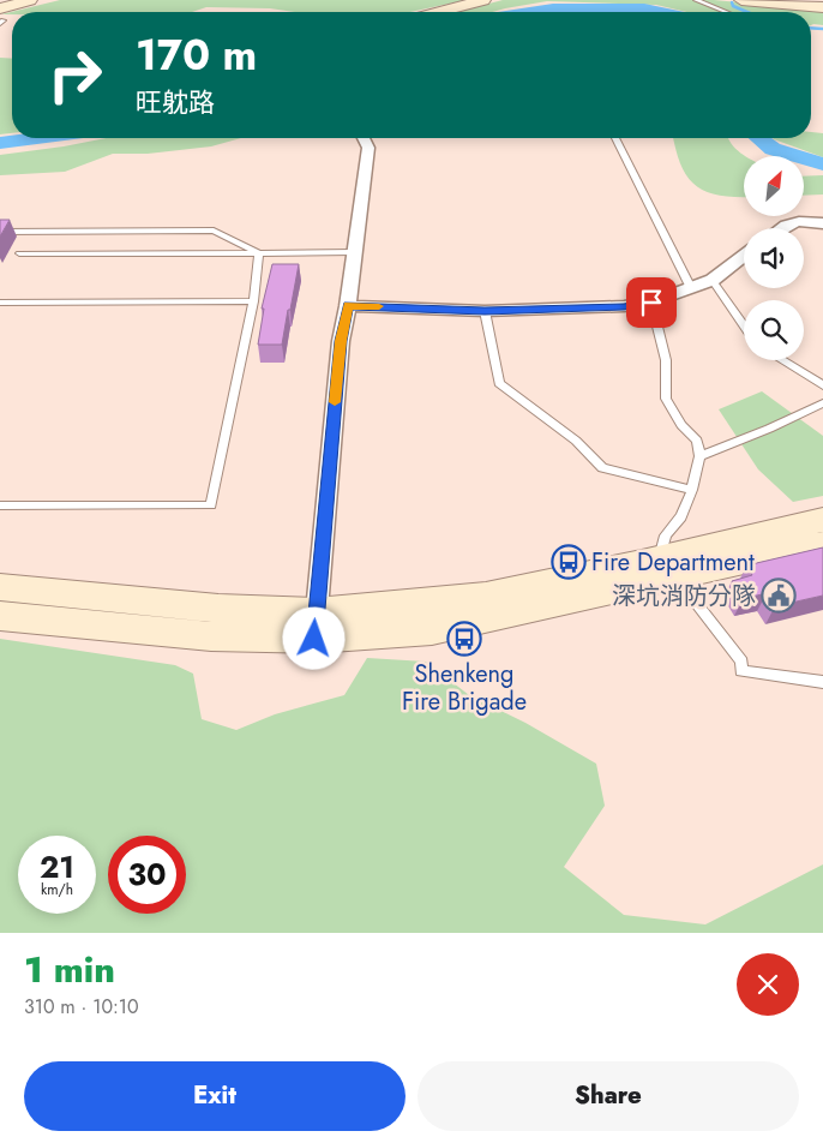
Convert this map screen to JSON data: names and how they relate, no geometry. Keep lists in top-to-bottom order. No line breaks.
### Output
{"places":{"bus stop":["Fire Department","Shenkeng Fire Brigade"],"public building":["深坑消防分隊"]},"north":"top right","page":{"turn":["170 m","旺躭路"],"speed":"21 km/h","limit":"30","heading":["1 min","310 m · 10:10"],"buttons":["Exit","Share"]}}
